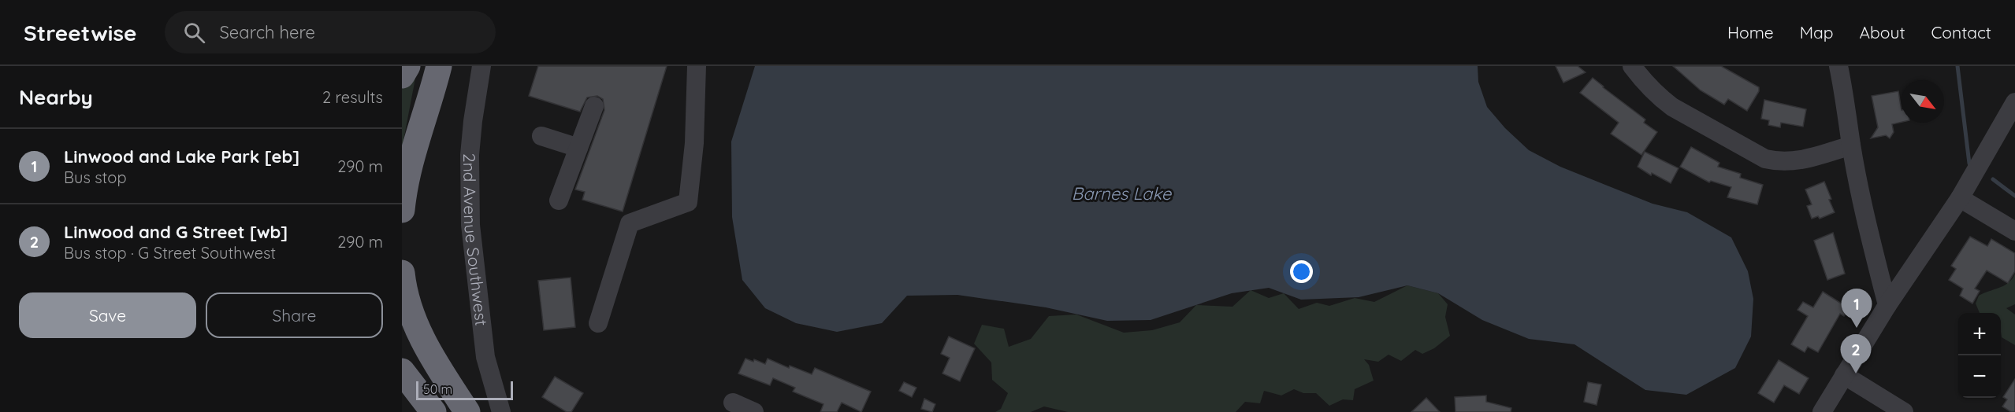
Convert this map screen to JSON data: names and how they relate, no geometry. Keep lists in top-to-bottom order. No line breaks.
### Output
{"streets":{"street":["2nd Avenue Southwest"]},"water":["Barnes Lake"],"scale_bar":"50 m","north":"bottom right","page":{"header":"Streetwise","search":"Search here","nav":["Home","Map","About","Contact"],"heading":["Nearby","2 results"],"list":[{"mark":"1","name":"Linwood and Lake Park [eb]","note":"Bus stop","value":"290 m"},{"mark":"2","name":"Linwood and G Street [wb]","note":"Bus stop · G Street Southwest","value":"290 m"}],"buttons":["Save","Share"],"pins":["1","2"],"map_buttons":["+","−"],"scale":"50 m"}}
